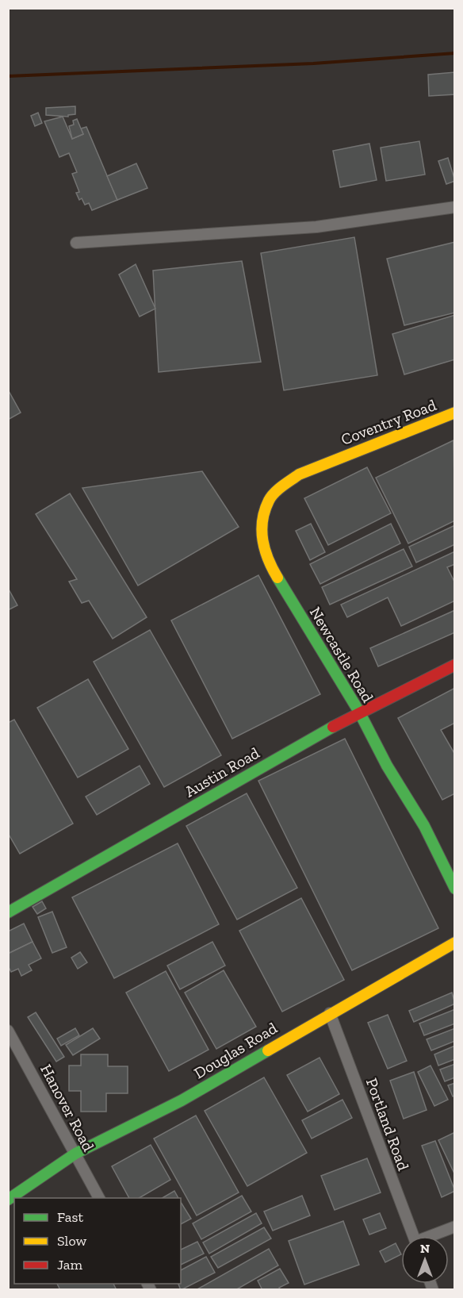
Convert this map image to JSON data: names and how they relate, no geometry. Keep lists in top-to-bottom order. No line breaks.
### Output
{"streets":{"street":["Coventry Road","Newcastle Road","Austin Road","Douglas Road","Hanover Road","Portland Road"]},"crossings":[["Coventry Road","Newcastle Road"],["Newcastle Road","Austin Road"],["Douglas Road","Hanover Road"],["Douglas Road","Portland Road"]],"legend":["Fast","Slow","Jam"],"north":"top"}
